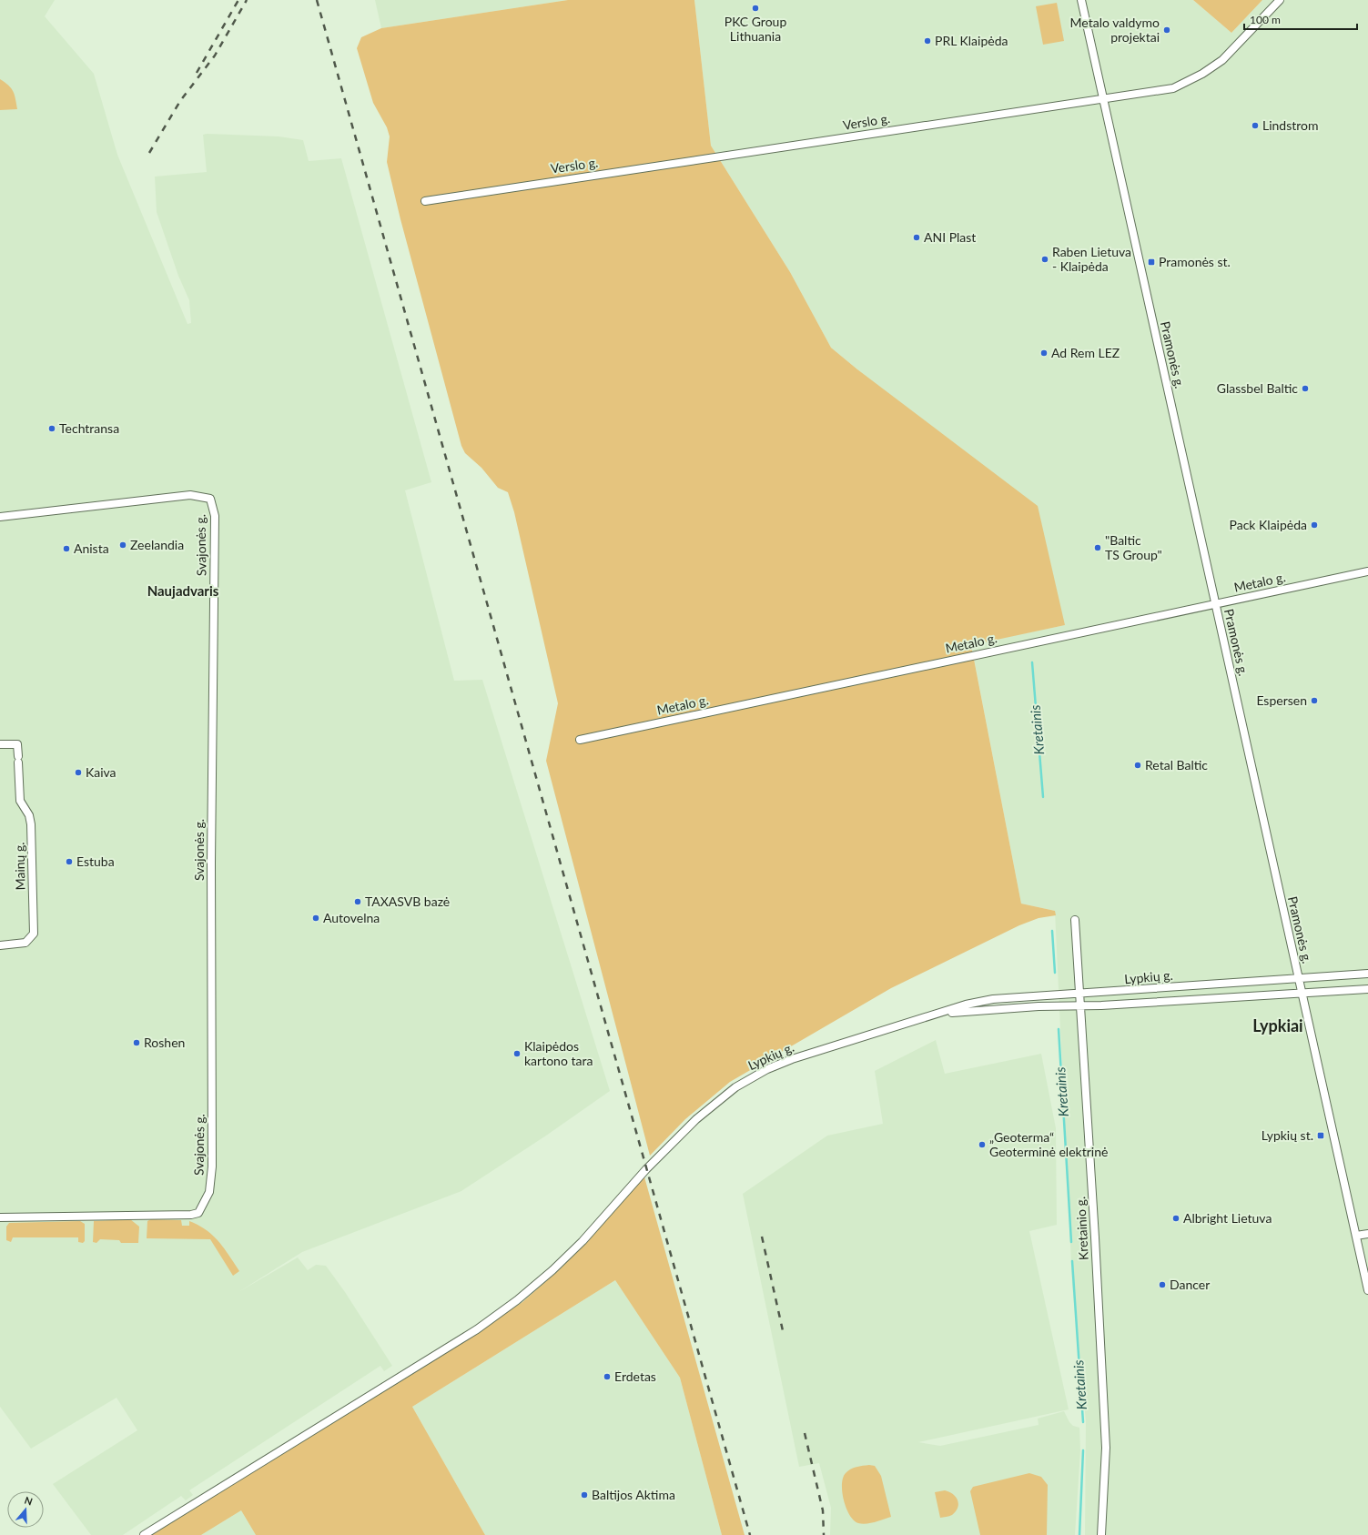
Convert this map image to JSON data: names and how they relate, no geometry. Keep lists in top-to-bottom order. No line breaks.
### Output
{"streets":{"street":["Verslo g.","Pramonės g.","Svajonės g.","Metalo g.","Mainų g.","Lypkių g.","Kretainio g."]},"crossings":[["Verslo g.","Pramonės g."],["Pramonės g.","Metalo g."],["Pramonės g.","Lypkių g."],["Lypkių g.","Kretainio g."]],"districts":["Naujadvaris","Lypkiai"],"water":["Kretainis"],"places":{"other":["PKC Group Lithuania","Metalo valdymo projektai","PRL Klaipėda","Lindstrom","ANI Plast","Raben Lietuva - Klaipėda","Ad Rem LEZ","Glassbel Baltic","Techtransa","Pack Klaipėda","Zeelandia","\"Baltic TS Group\"","Anista","Espersen","Retal Baltic","Kaiva","Estuba","TAXASVB bazė","Autovelna","Roshen","Klaipėdos kartono tara","„Geoterma“ Geoterminė elektrinė","Albright Lietuva","Dancer","Erdetas","Baltijos Aktima"],"transit":["Pramonės st.","Lypkių st."]},"scale_bar":"100 m","north":"top"}
